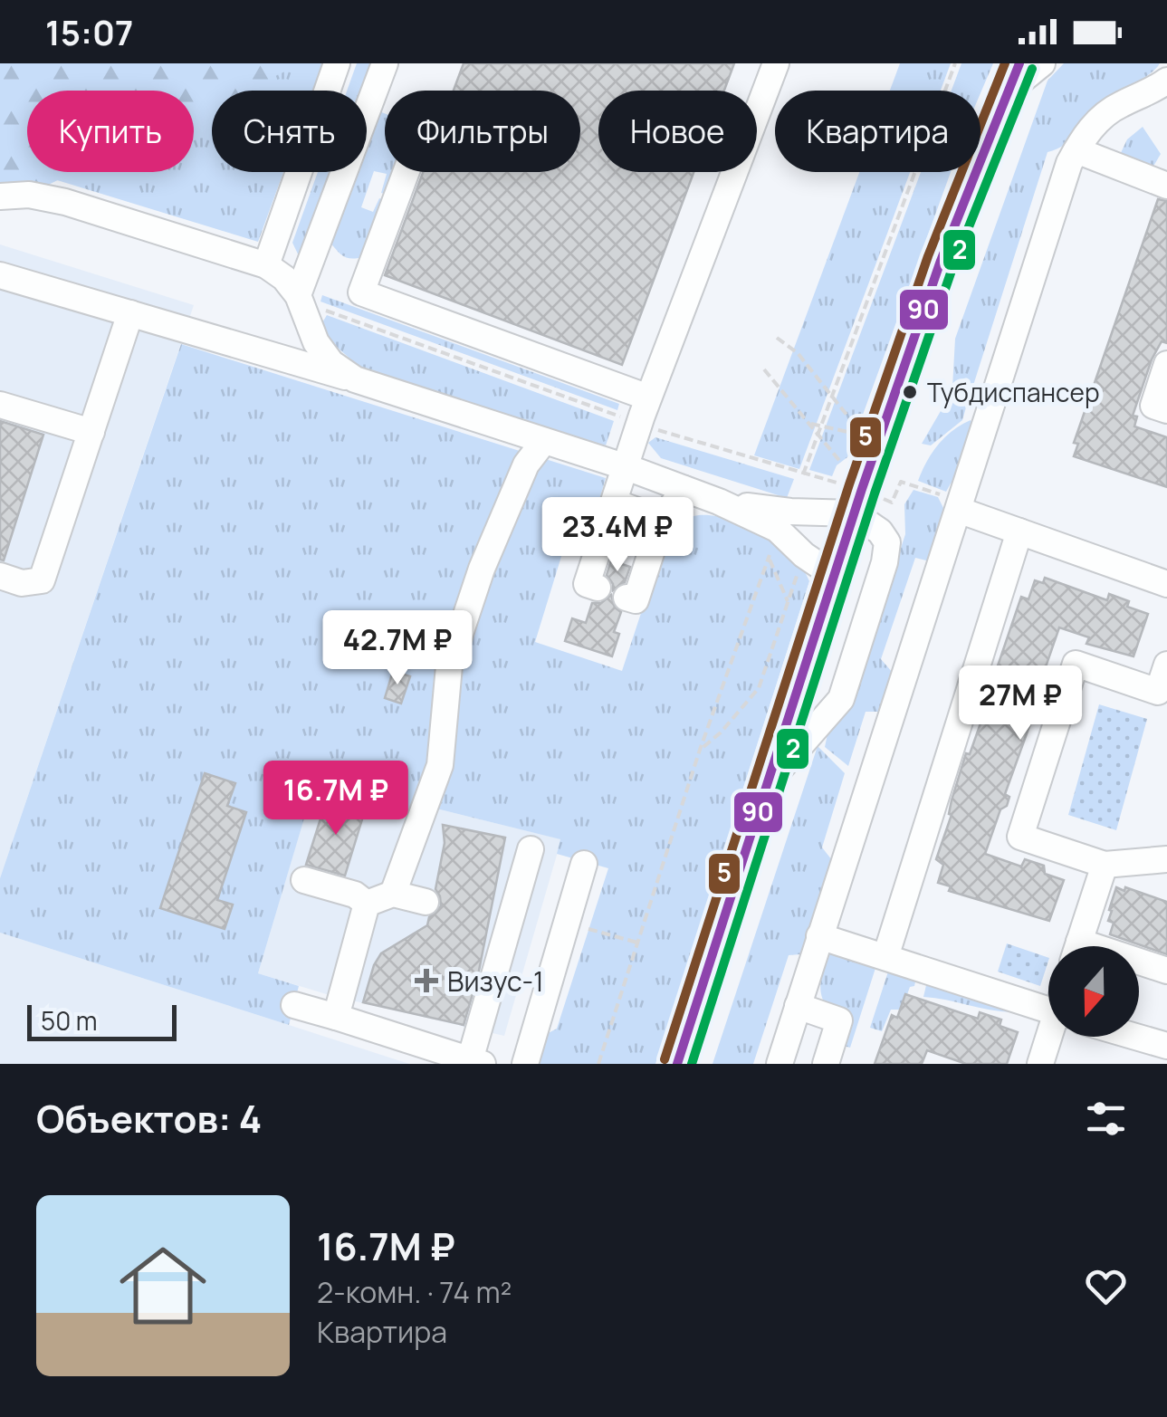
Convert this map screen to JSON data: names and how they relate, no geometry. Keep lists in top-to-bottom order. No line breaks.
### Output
{"places":{"other":["Тубдиспансер"],"health":["Визус-1"]},"lines":["transit line 90","transit line 5","transit line 2"],"scale_bar":"50 m","north":"bottom","page":{"status":"15:07","chip":["Купить","Снять","Фильтры","Новое","Квартира"],"price":["23.4M ₽","42.7M ₽","27M ₽","16.7M ₽"],"scale":"50 m","heading":"Объектов: 4","list":[{"name":"16.7M ₽","note":"2-комн. · 74 m² · Квартира"}]}}
